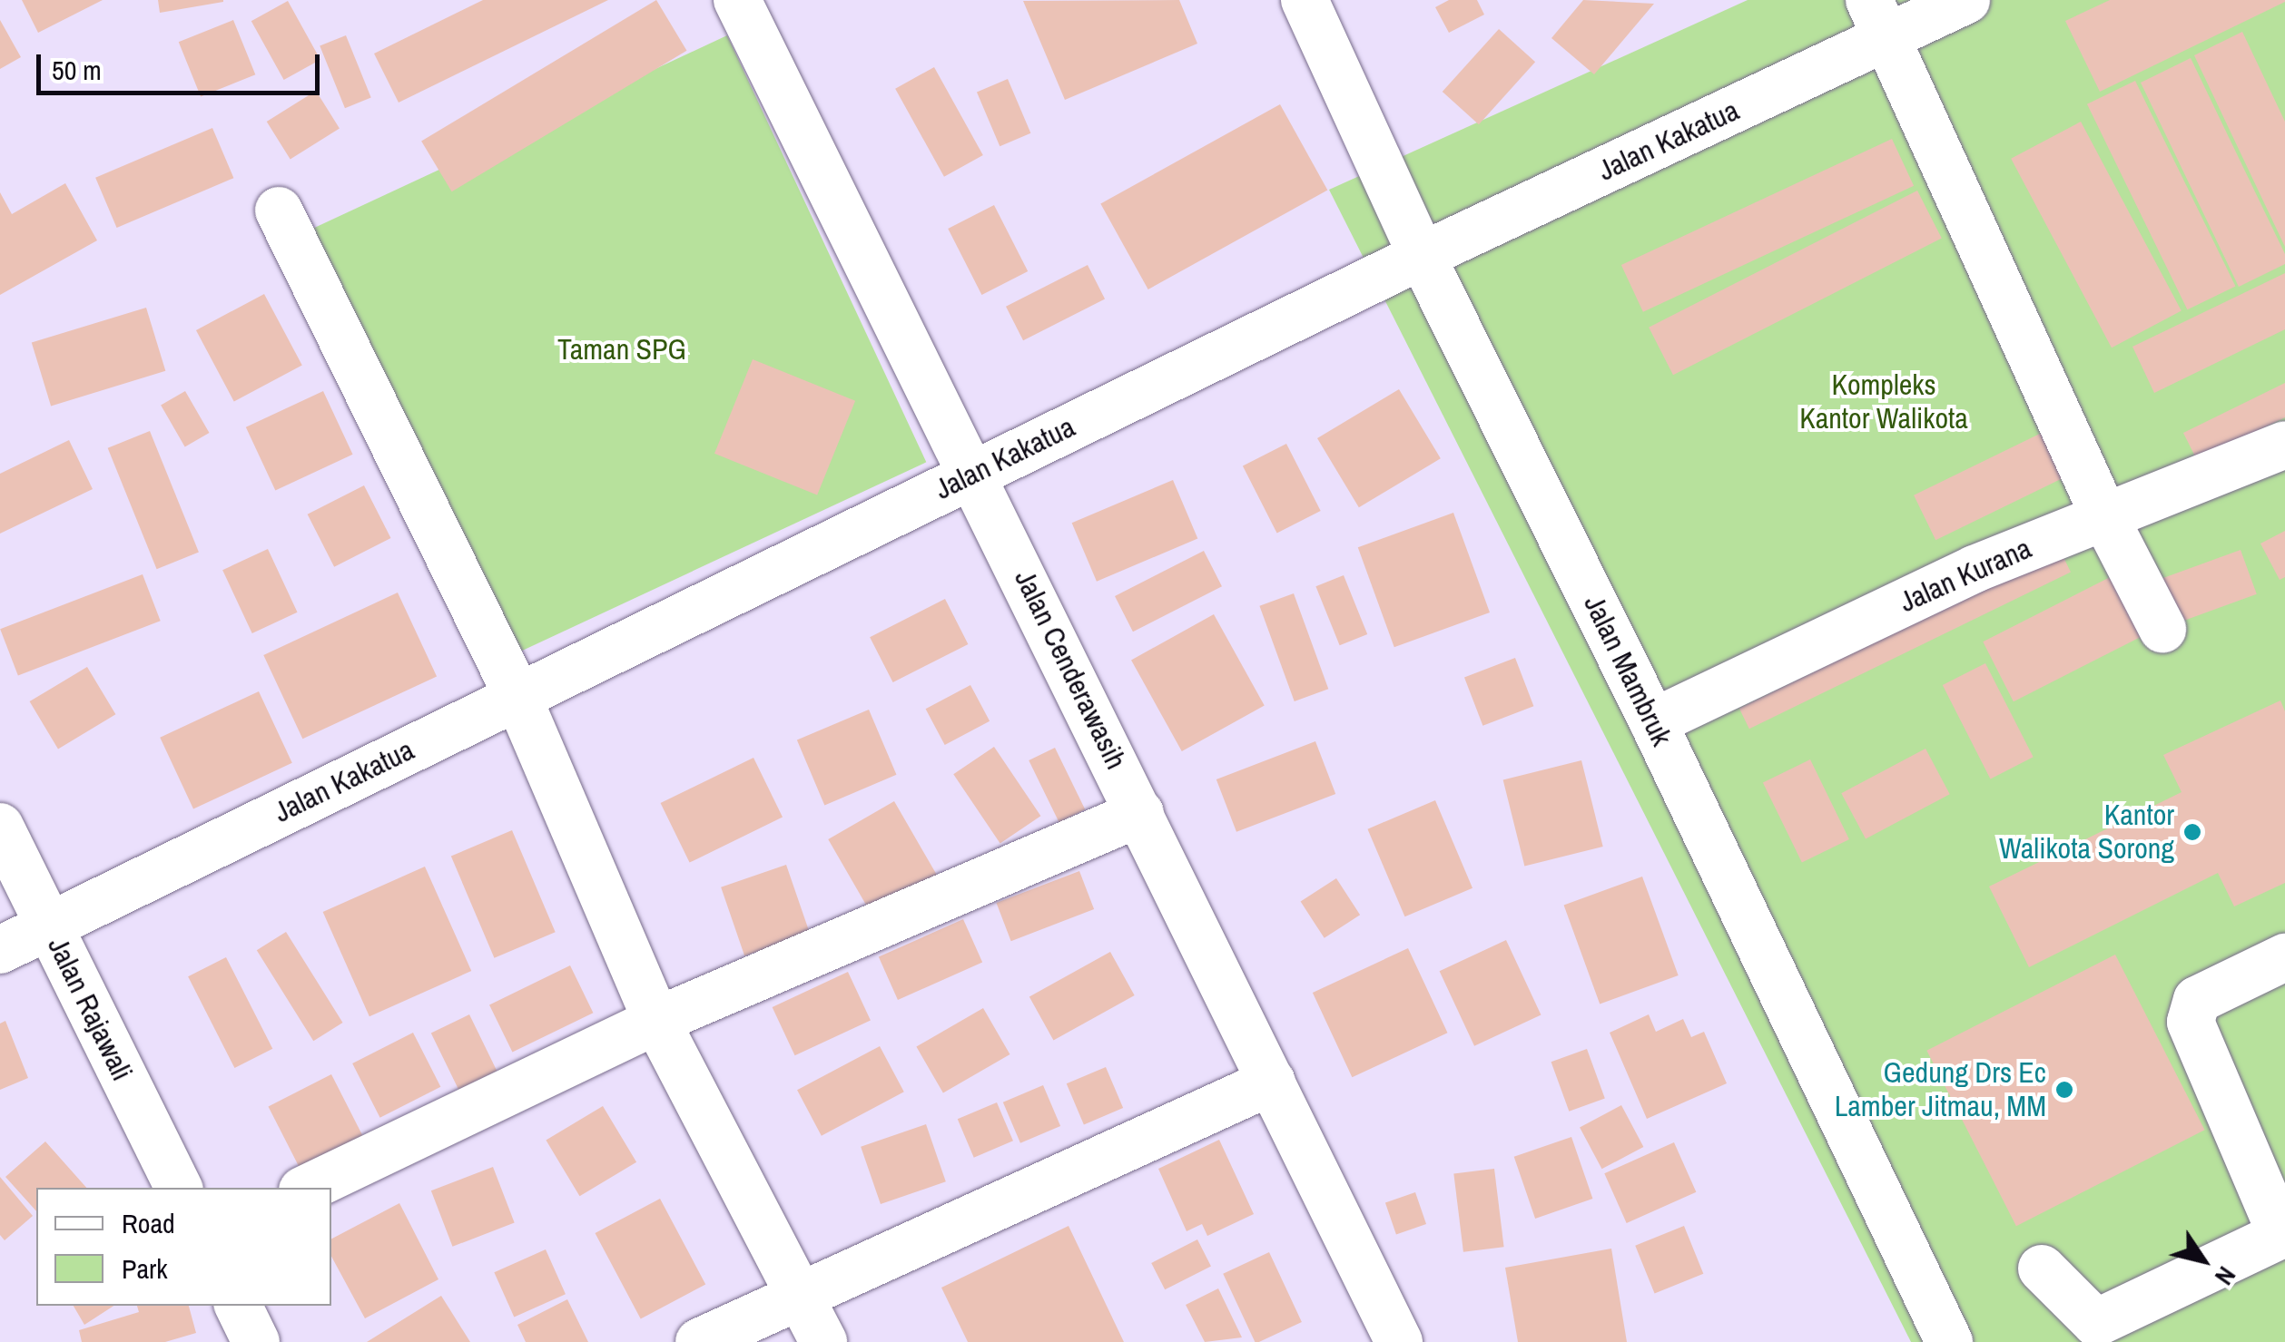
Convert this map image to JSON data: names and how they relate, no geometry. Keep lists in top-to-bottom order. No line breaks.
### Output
{"streets":{"street":["Jalan Kakatua","Jalan Kurana","Jalan Cenderawasih","Jalan Mambruk","Jalan Rajawali"]},"crossings":[["Jalan Kakatua","Jalan Cenderawasih"],["Jalan Kakatua","Jalan Mambruk"],["Jalan Kakatua","Jalan Rajawali"],["Jalan Kurana","Jalan Mambruk"]],"parks":["Taman SPG","Kompleks Kantor Walikota"],"places":["Kantor Walikota Sorong","Gedung Drs Ec Lamber Jitmau, MM"],"legend":["Road","Park"],"scale_bar":"50 m","north":"bottom right"}
